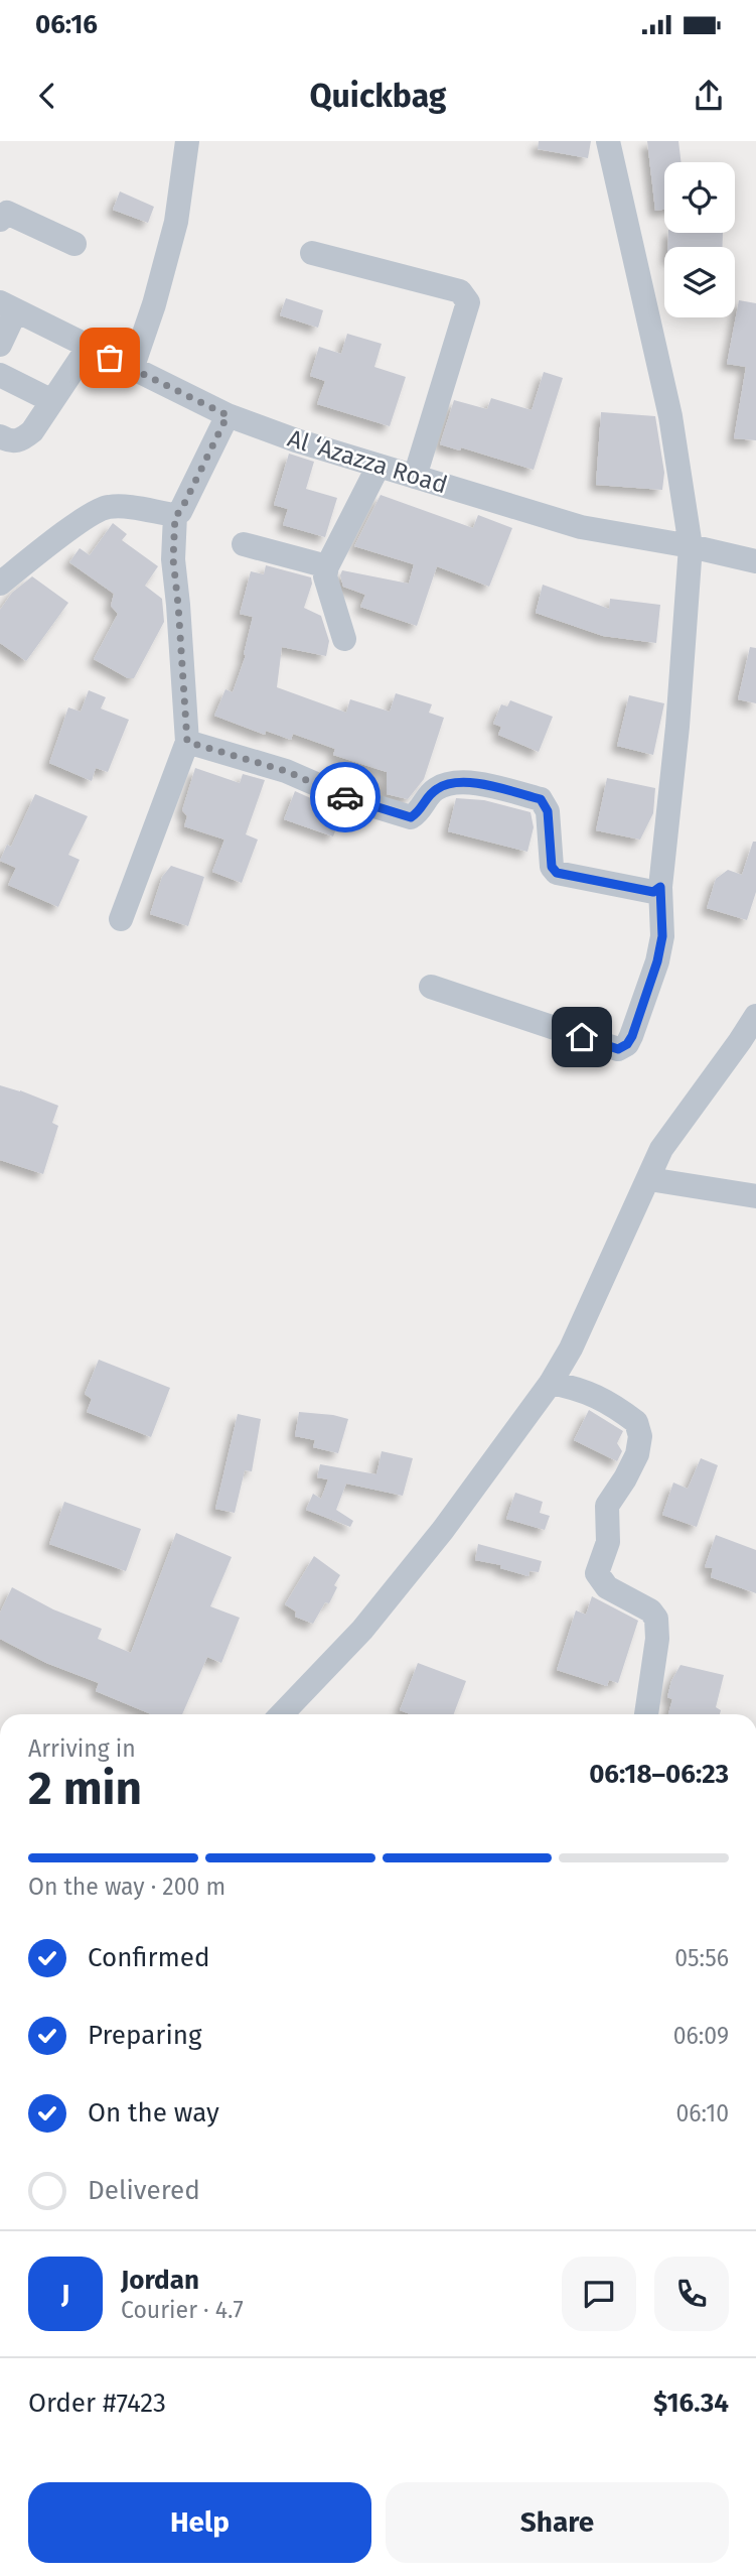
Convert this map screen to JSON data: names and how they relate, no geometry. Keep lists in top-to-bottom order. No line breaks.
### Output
{"streets":{"street":["Al ‘Azazza Road"]},"page":{"status":"06:16","header":"Quickbag","heading":["2 min","Arriving in","06:18–06:23"],"panel":["Jordan","Courier · 4.7","Order #7423","$16.34"],"bar":"On the way · 200 m","list":[["Confirmed","05:56"],["Preparing","06:09"],["On the way","06:10"],"Delivered"],"round":"J","buttons":["Help","Share"]}}
